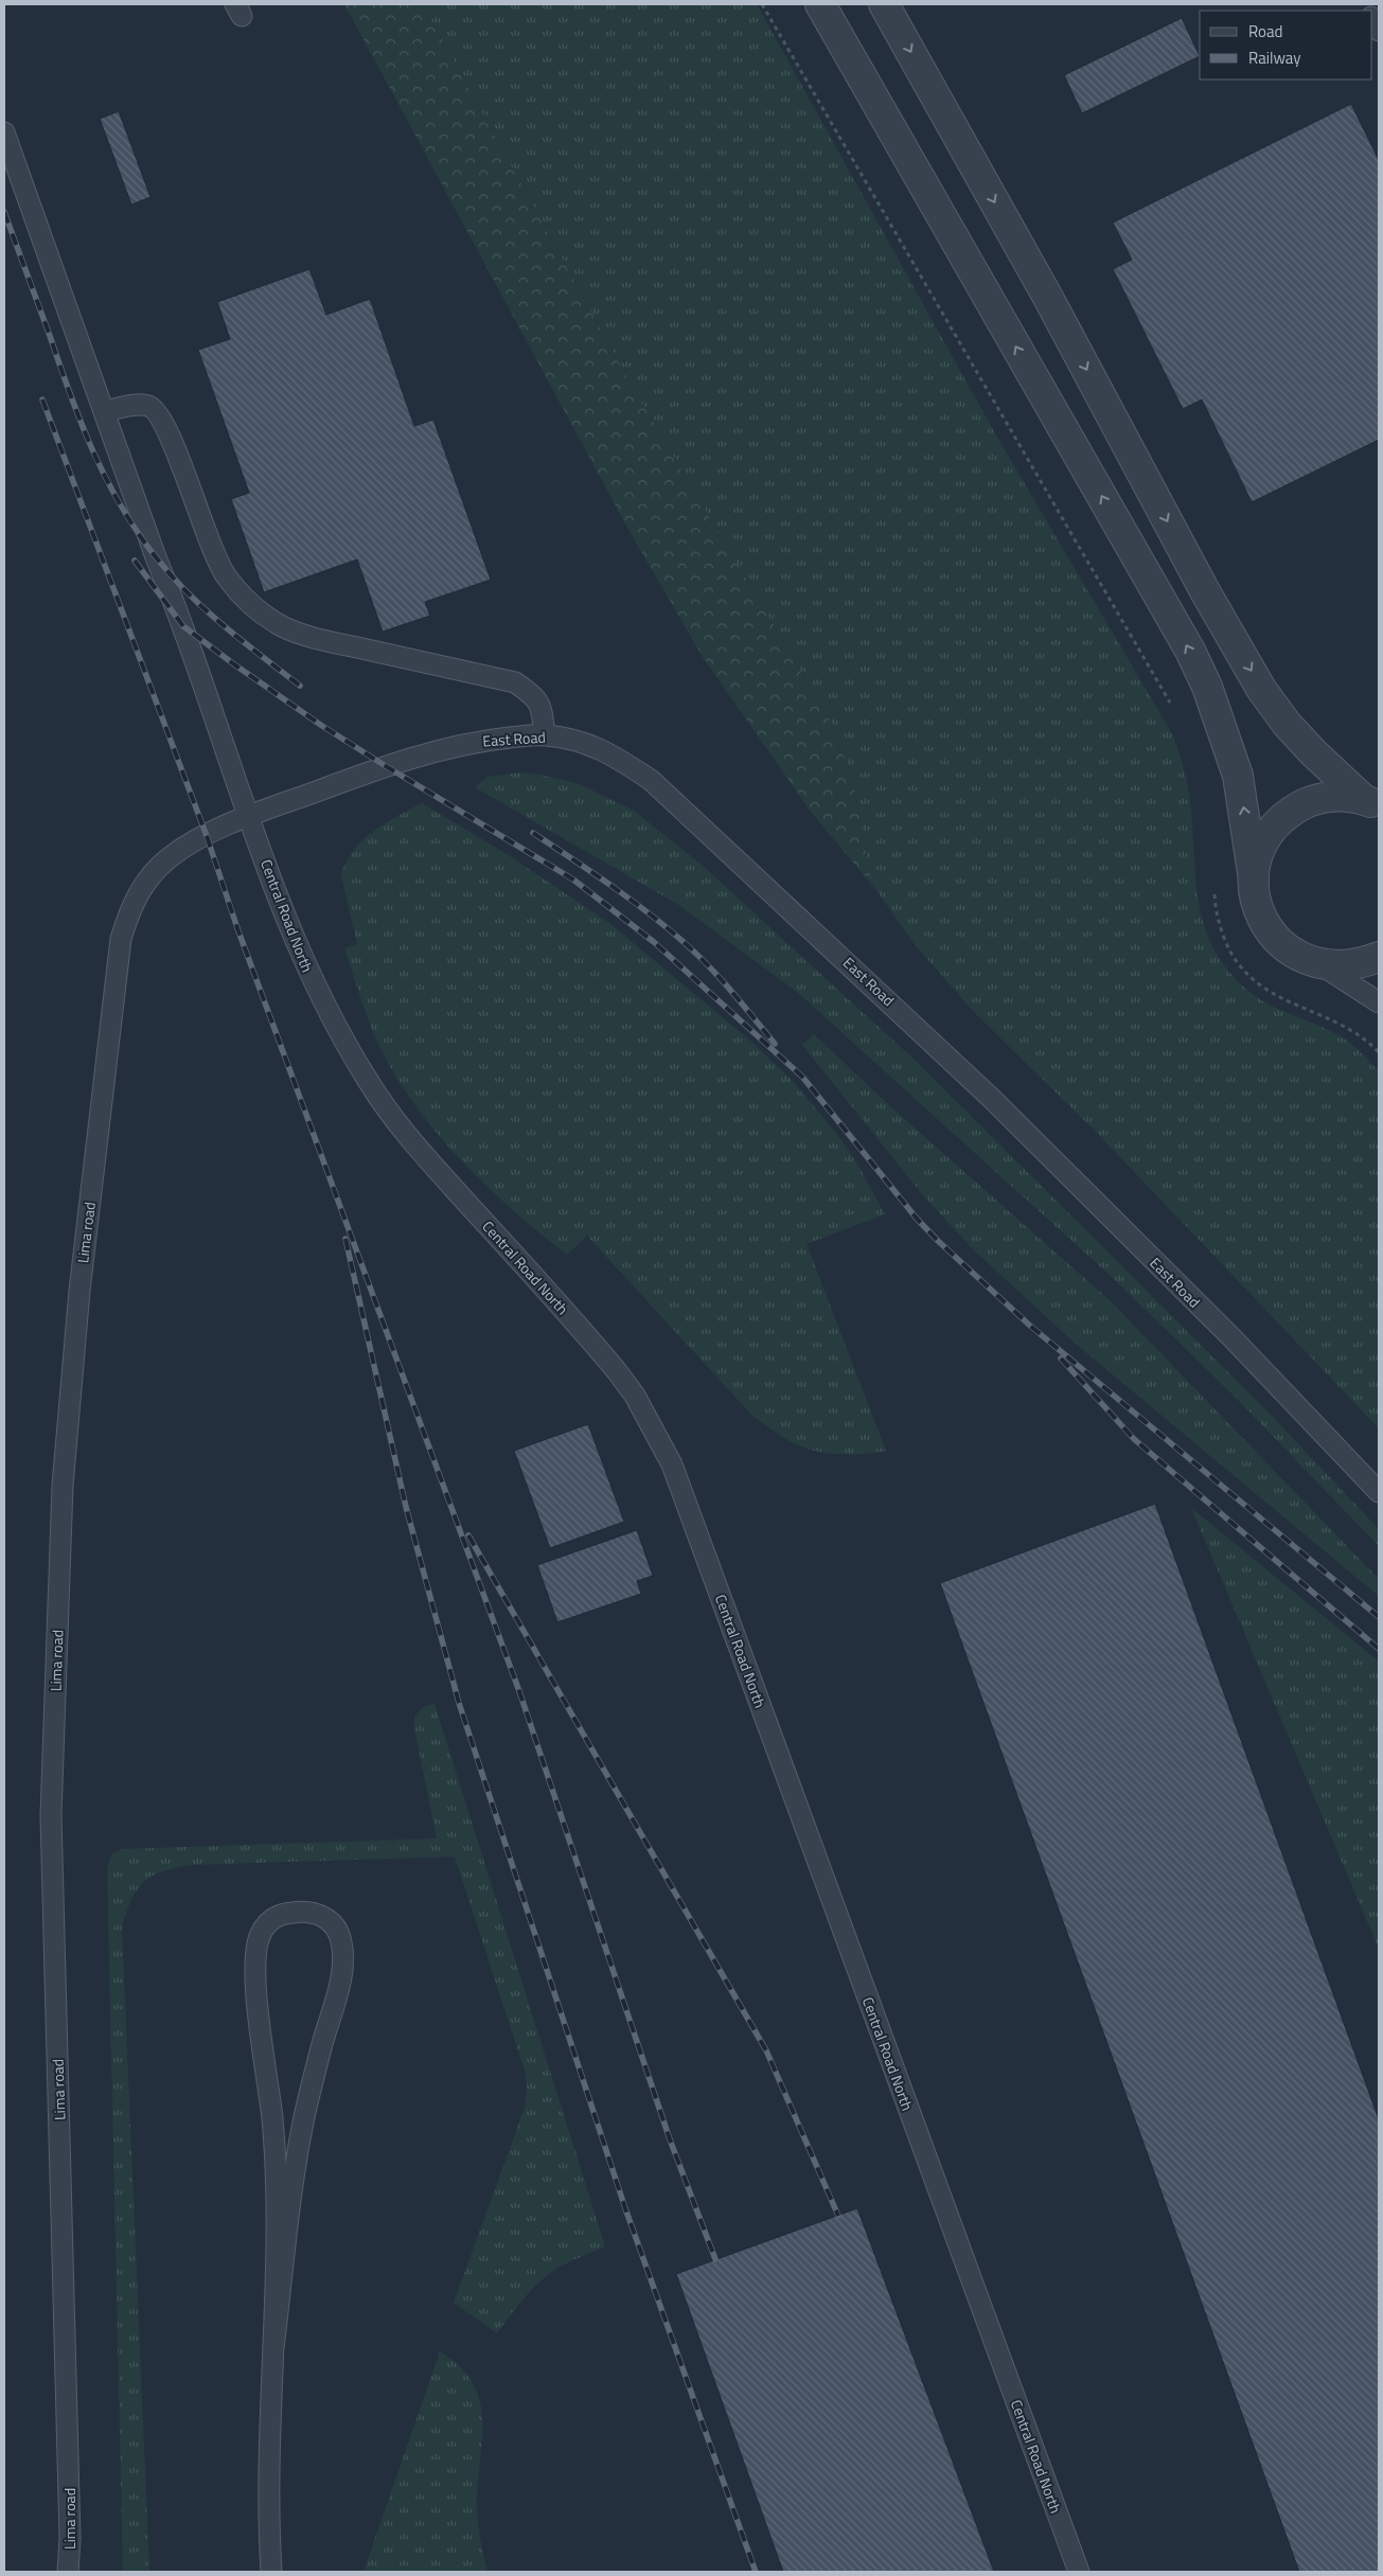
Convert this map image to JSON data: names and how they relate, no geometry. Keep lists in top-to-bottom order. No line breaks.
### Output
{"streets":{"lane":["East Road","Central Road North","Lima road"]},"crossings":[["East Road","Central Road North"],["East Road","Lima road"],["Central Road North","Lima road"]],"legend":["Road","Railway"]}
